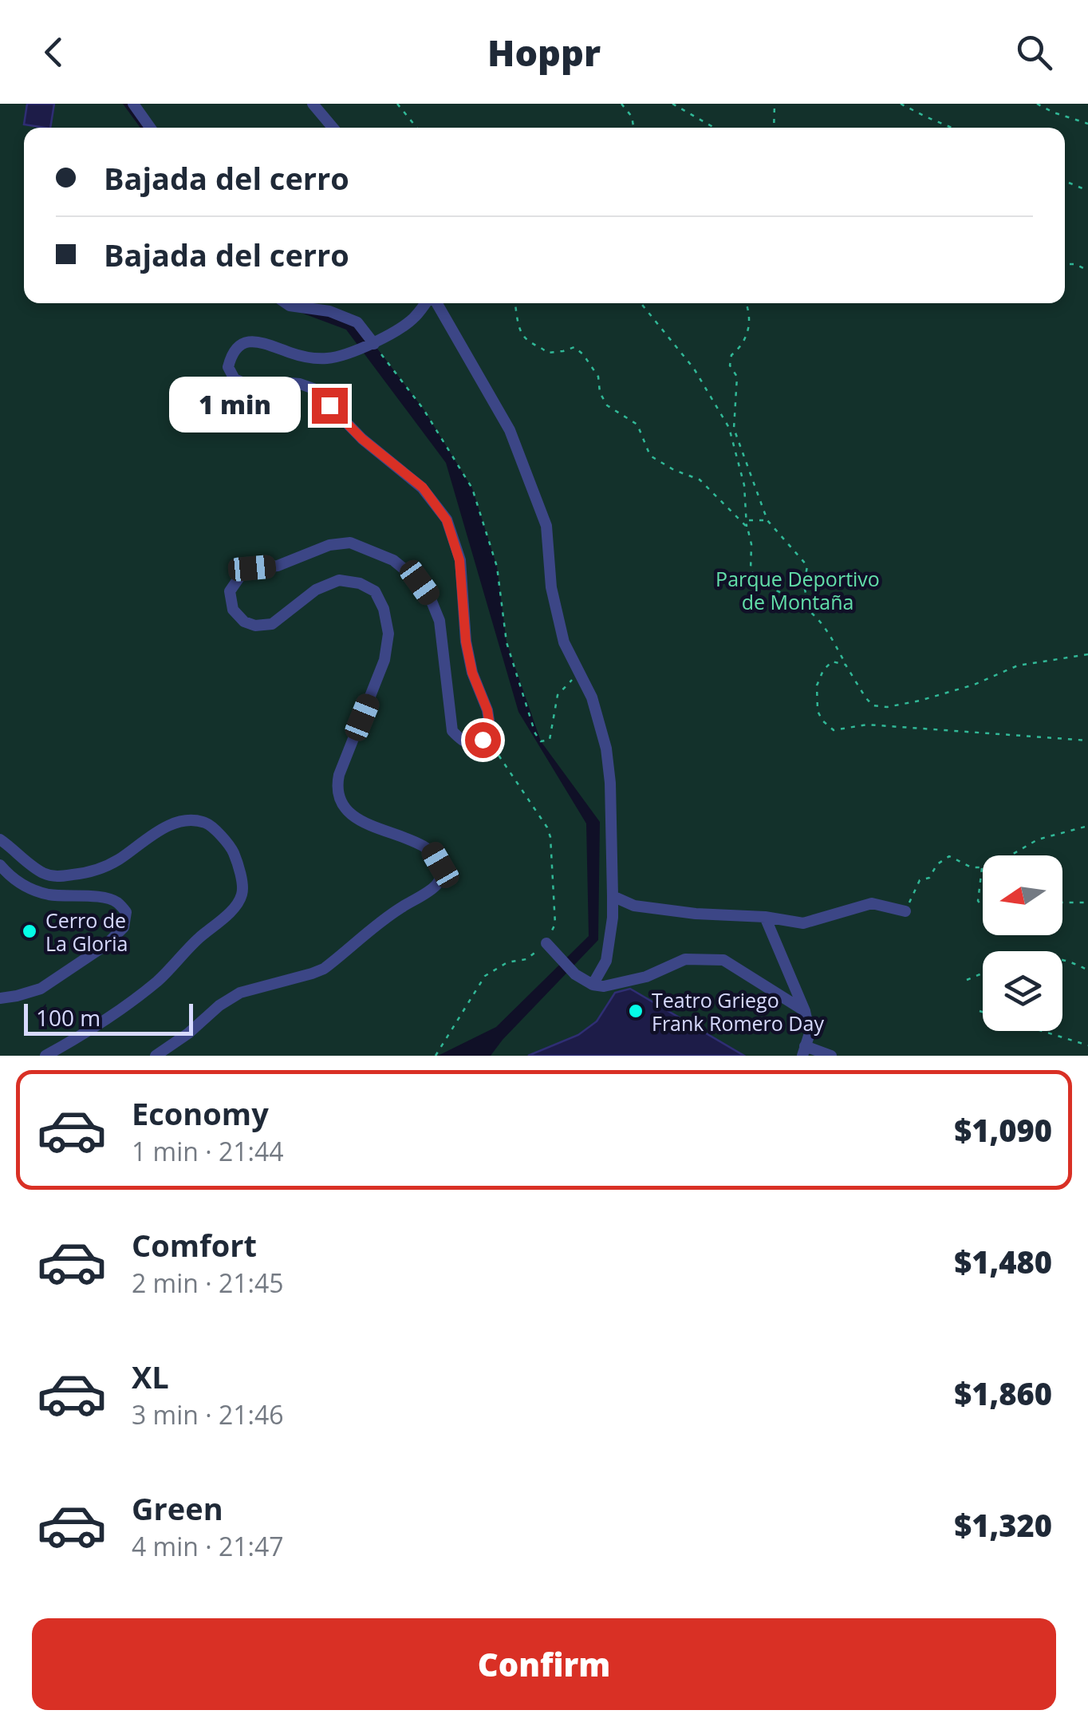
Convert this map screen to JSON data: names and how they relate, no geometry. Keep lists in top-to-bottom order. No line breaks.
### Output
{"parks":["Parque Deportivo de Montaña"],"places":["Cerro de La Gloria","Teatro Griego Frank Romero Day"],"scale_bar":"100 m","north":"left","page":{"header":"Hoppr","banner":["Bajada del cerro","Bajada del cerro"],"bubble":"1 min","scale":"100 m","list":[{"name":"Economy","note":"1 min · 21:44","value":"$1,090"},{"name":"Comfort","note":"2 min · 21:45","value":"$1,480"},{"name":"XL","note":"3 min · 21:46","value":"$1,860"},{"name":"Green","note":"4 min · 21:47","value":"$1,320"}],"buttons":"Confirm"}}
